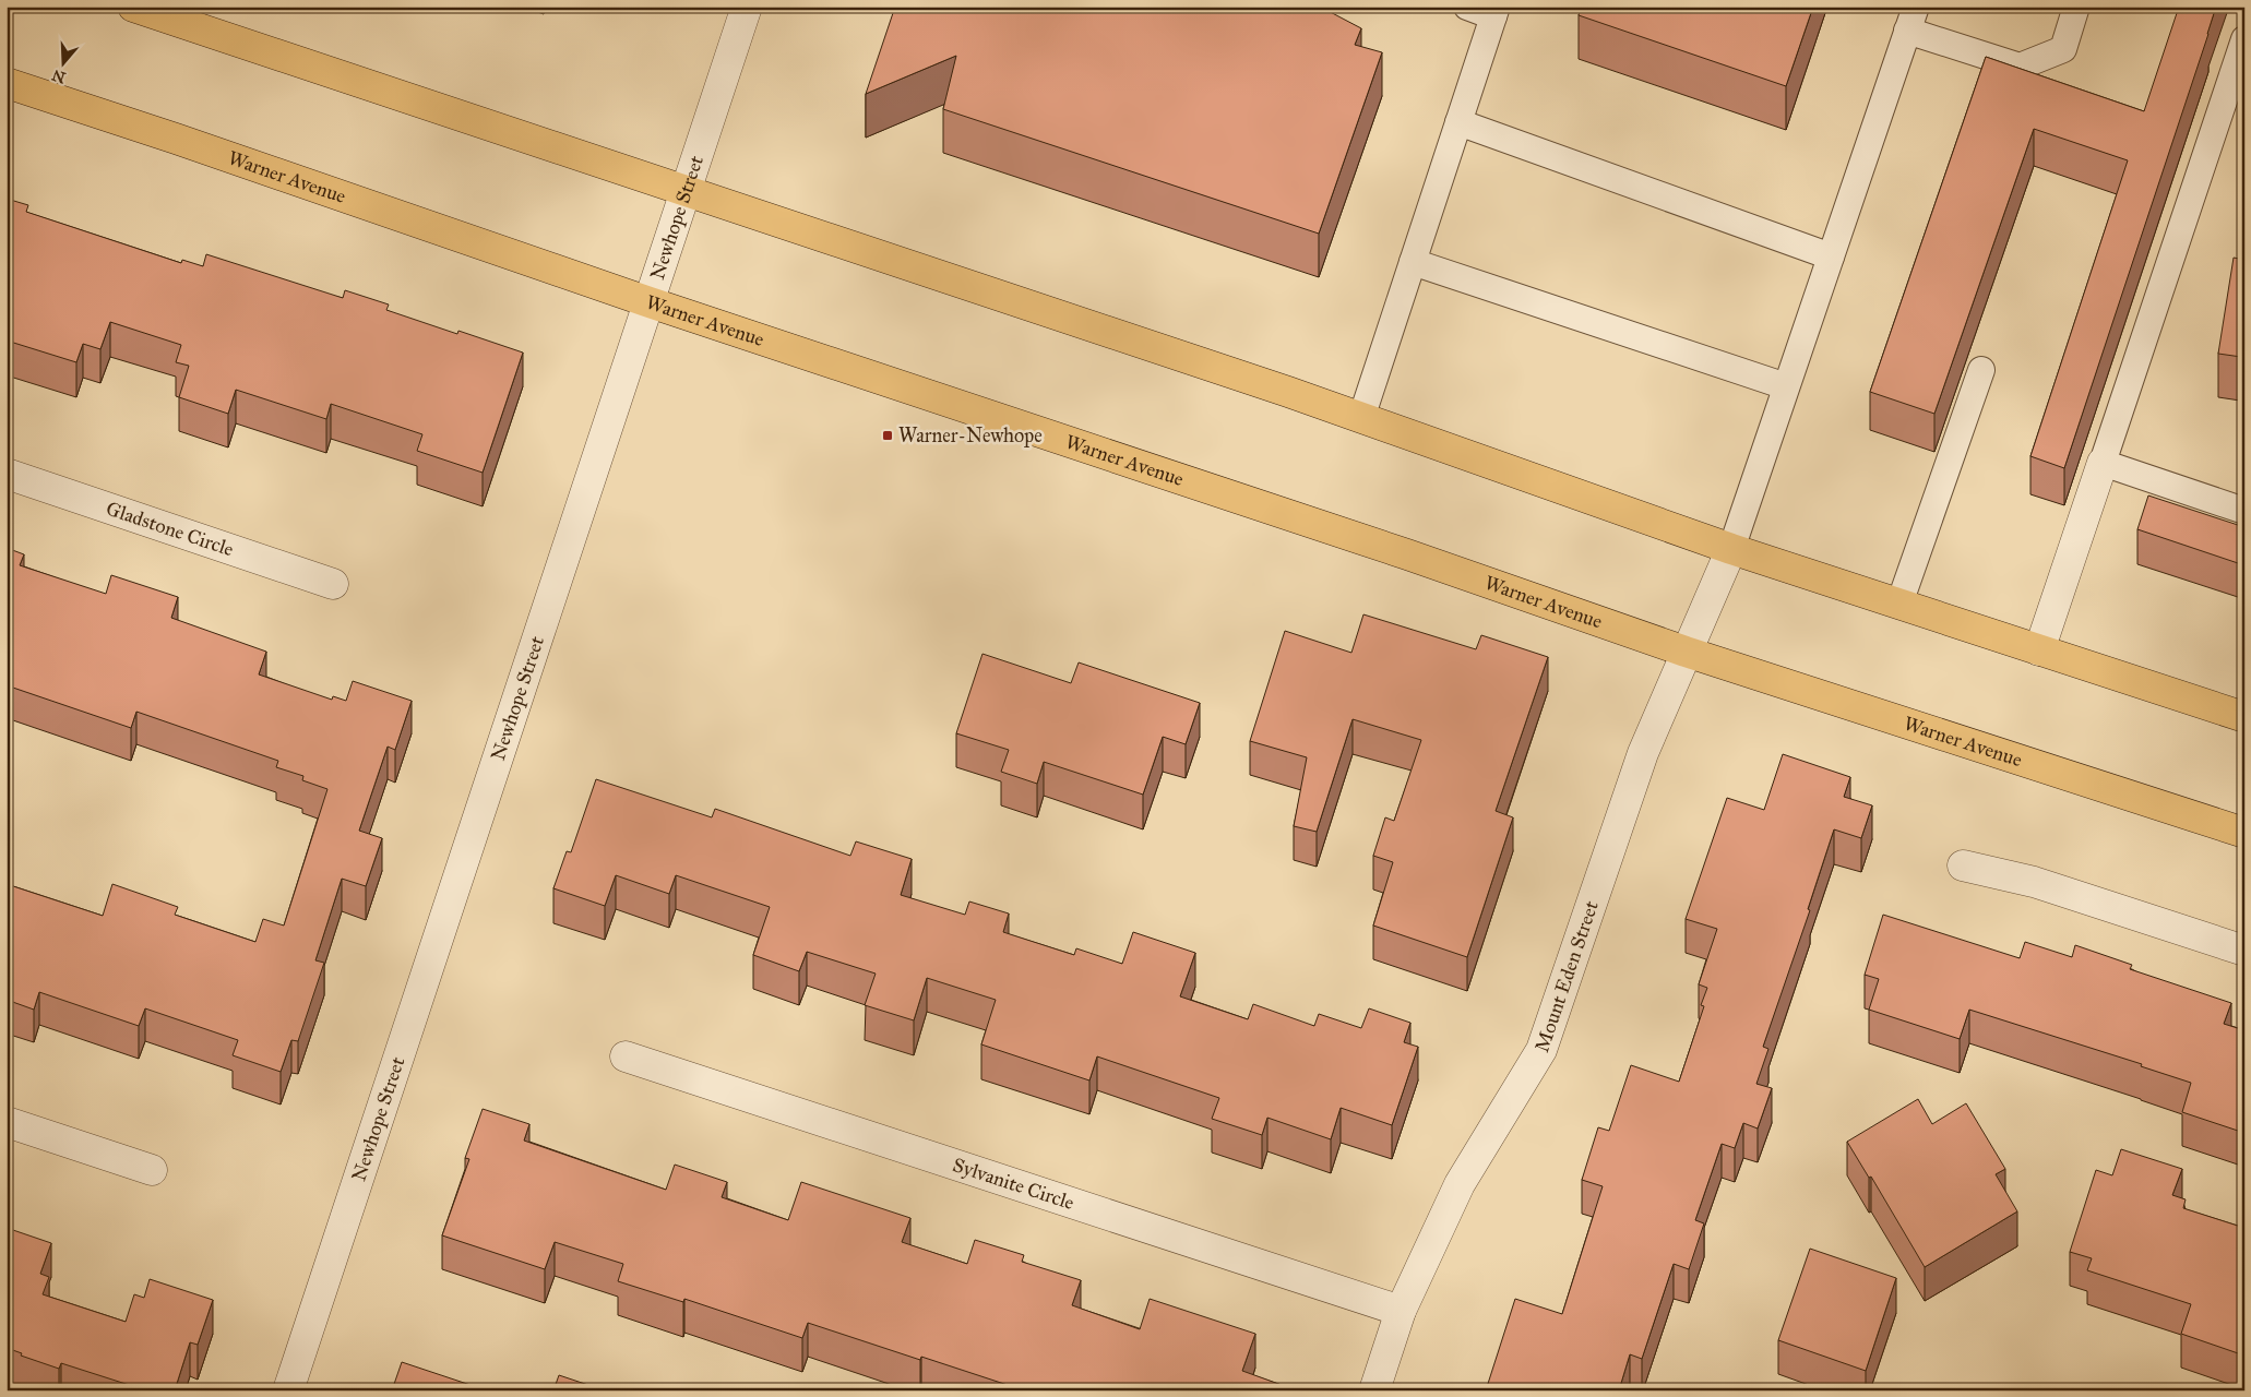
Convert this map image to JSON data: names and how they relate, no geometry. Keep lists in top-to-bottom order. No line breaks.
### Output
{"streets":{"main road":["Warner Avenue"],"street":["Newhope Street","Gladstone Circle","Mount Eden Street","Sylvanite Circle"]},"crossings":[["Warner Avenue","Newhope Street"],["Warner Avenue","Mount Eden Street"],["Mount Eden Street","Sylvanite Circle"]],"places":{"transit":["Warner-Newhope"]},"north":"bottom"}
